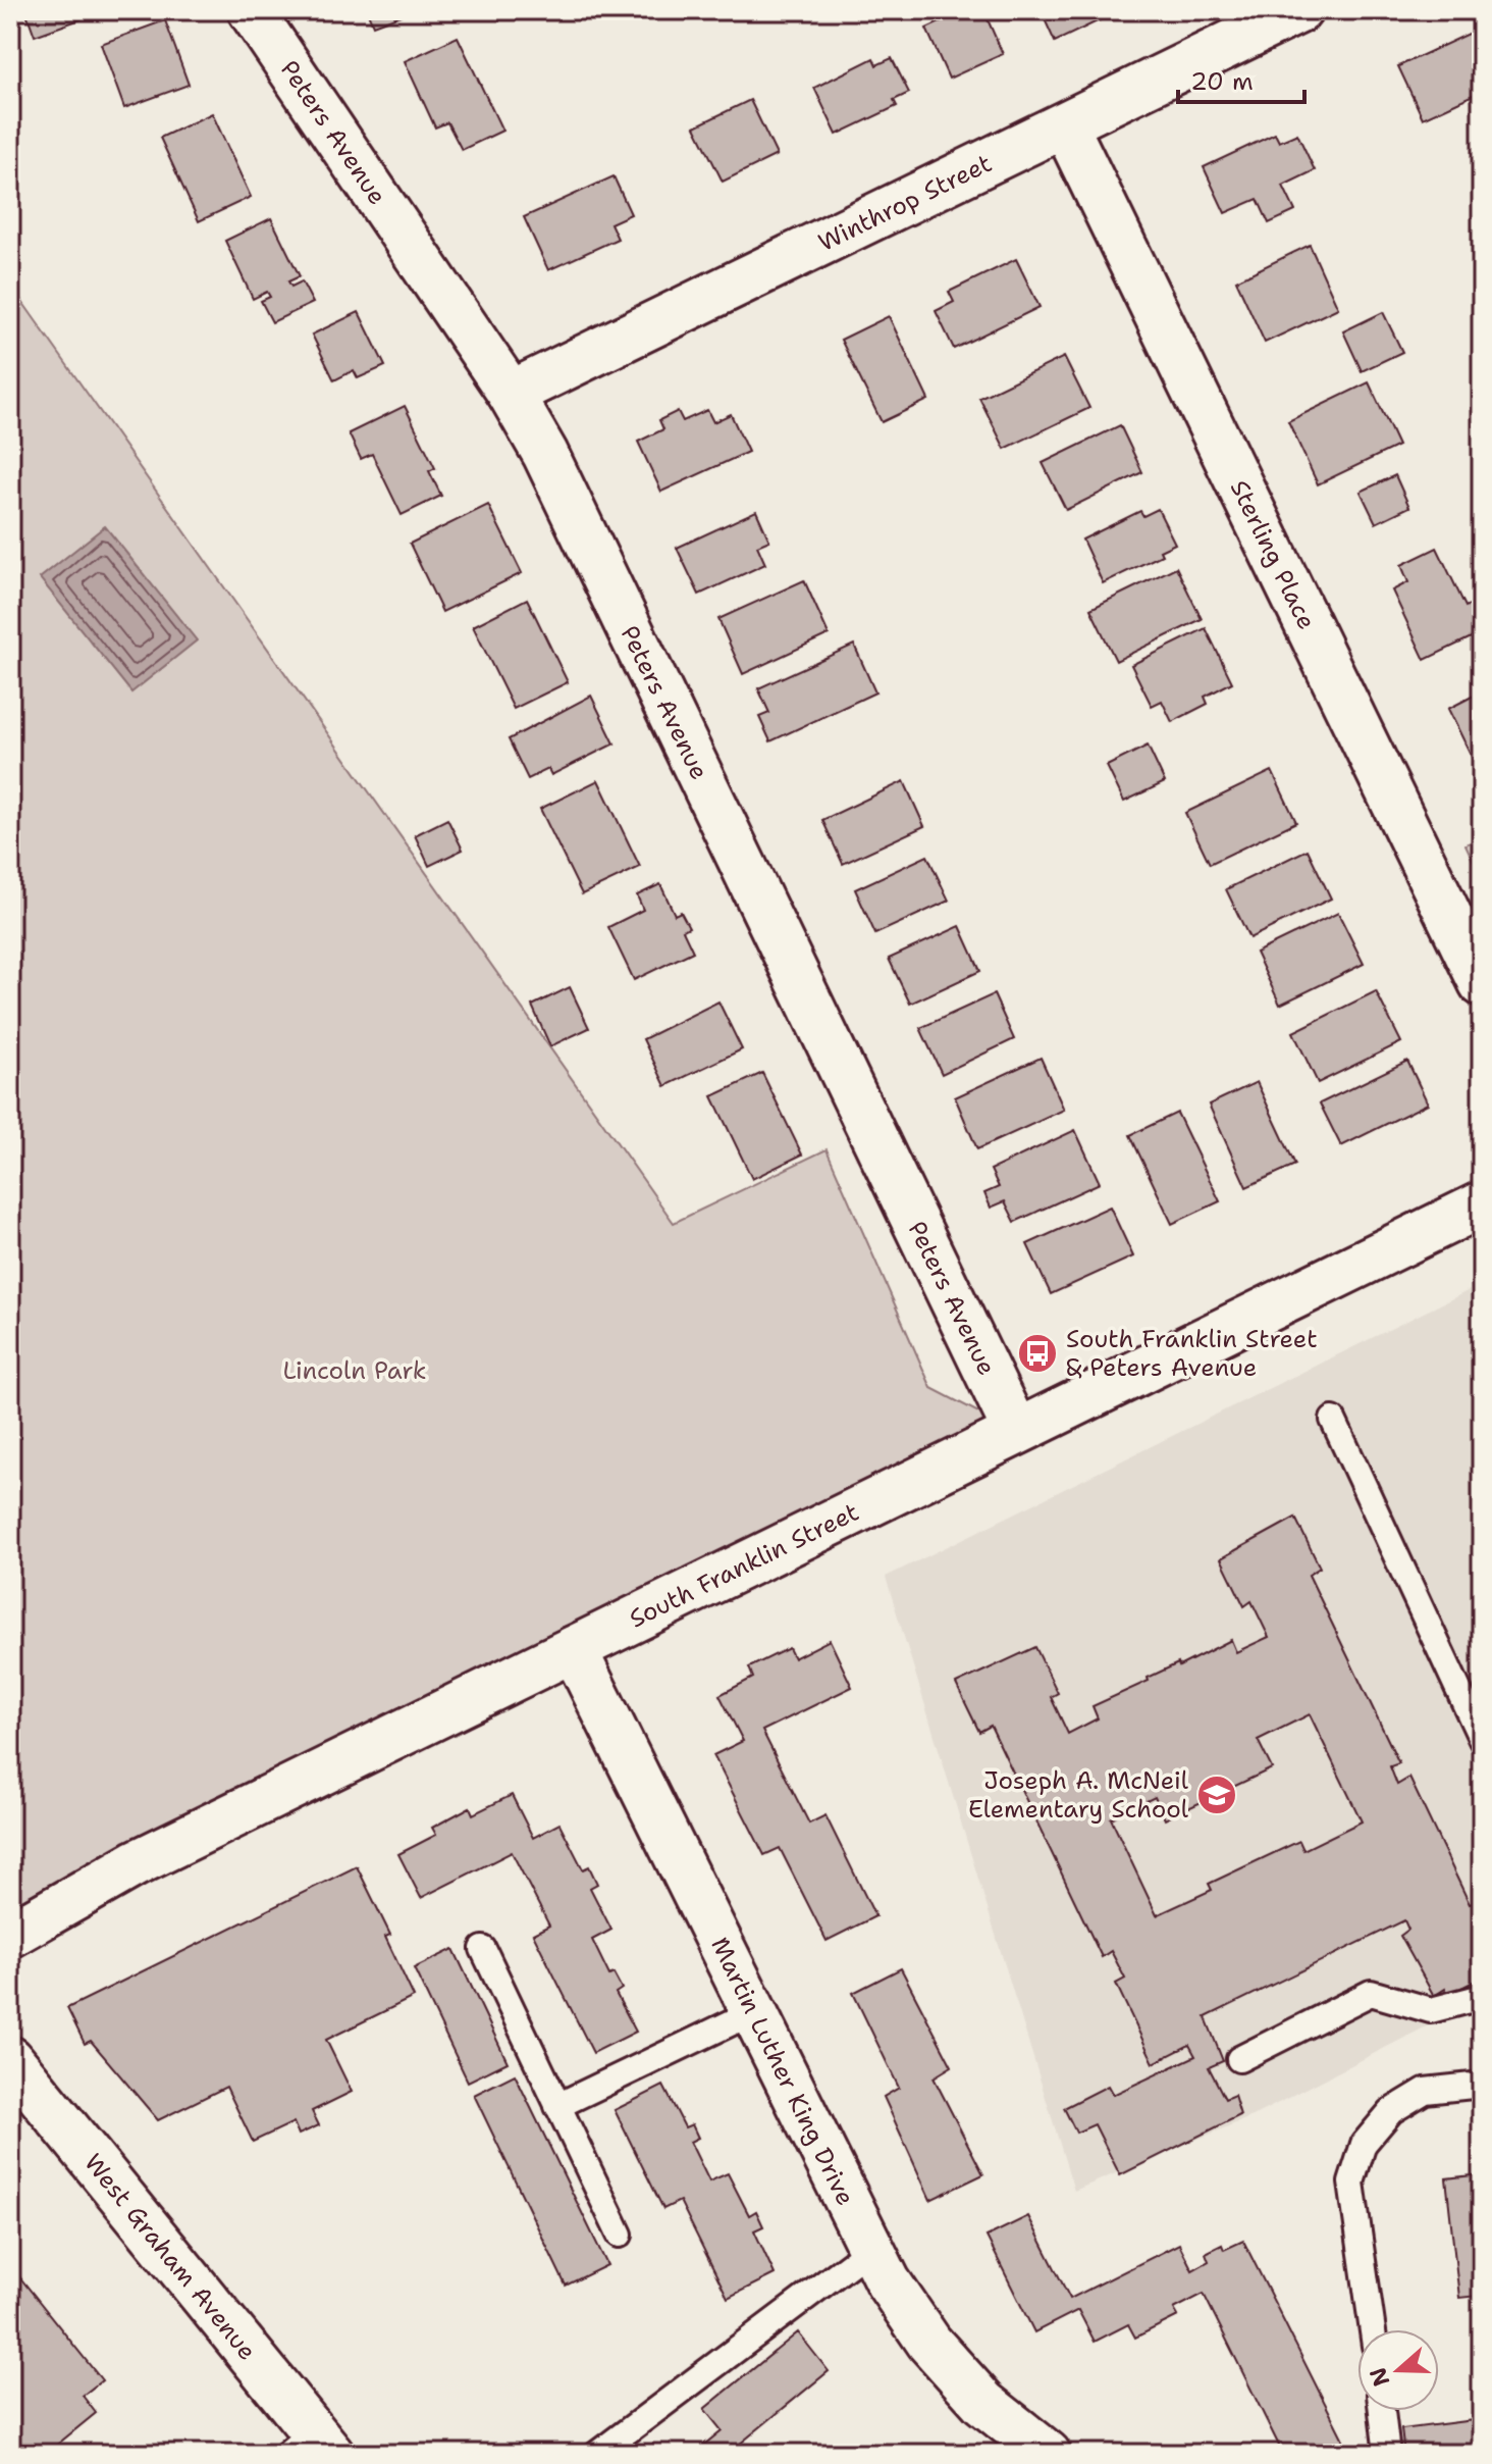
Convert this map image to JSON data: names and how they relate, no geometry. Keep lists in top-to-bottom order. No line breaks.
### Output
{"streets":{"street":["Peters Avenue","Winthrop Street","Sterling Place","South Franklin Street","Martin Luther King Drive","West Graham Avenue"]},"crossings":[["Peters Avenue","Winthrop Street"],["Peters Avenue","South Franklin Street"],["Winthrop Street","Sterling Place"],["South Franklin Street","Martin Luther King Drive"]],"parks":["Lincoln Park"],"places":{"bus stop":["South Franklin Street & Peters Avenue"],"school or university":["Joseph A. McNeil Elementary School"]},"scale_bar":"20 m","north":"left"}
